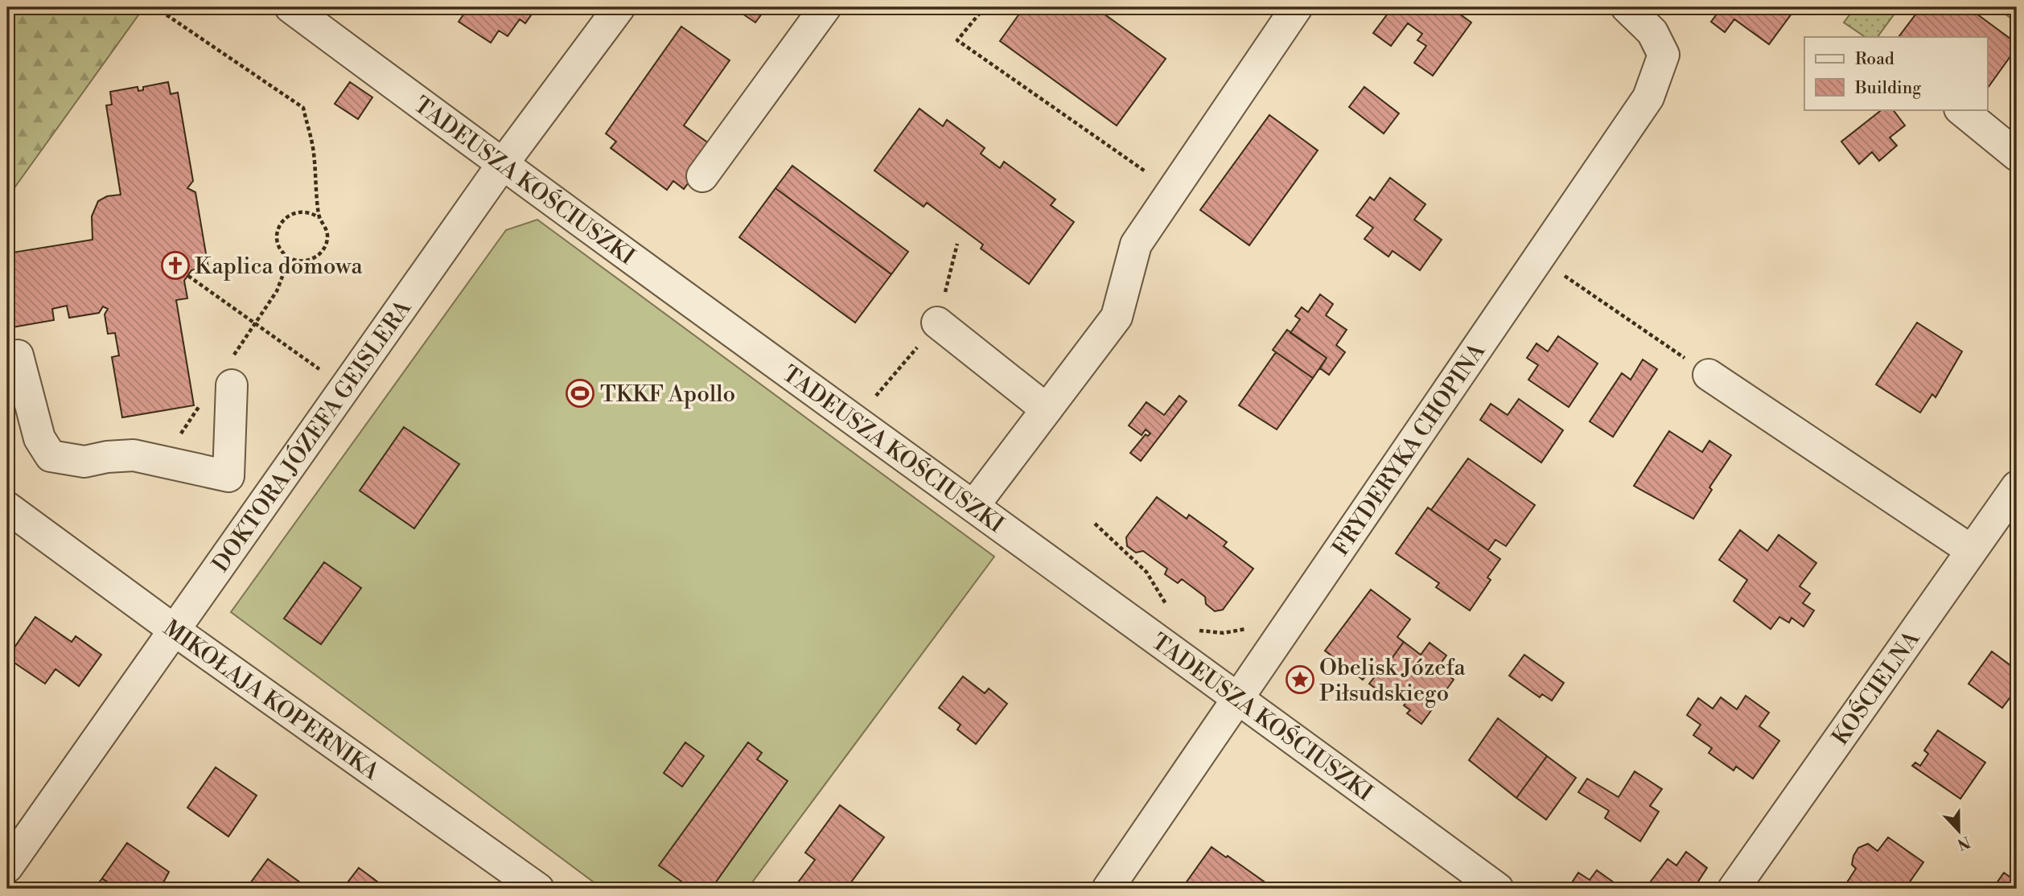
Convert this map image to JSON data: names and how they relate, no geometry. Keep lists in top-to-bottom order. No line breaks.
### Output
{"streets":{"street":["TADEUSZA KOŚCIUSZKI","DOKTORA JÓZEFA GEISLERA","FRYDERYKA CHOPINA","KOŚCIELNA","MIKOŁAJA KOPERNIKA"]},"crossings":[["TADEUSZA KOŚCIUSZKI","DOKTORA JÓZEFA GEISLERA"],["TADEUSZA KOŚCIUSZKI","FRYDERYKA CHOPINA"],["DOKTORA JÓZEFA GEISLERA","MIKOŁAJA KOPERNIKA"]],"places":{"church":["Kaplica domowa"],"sports":["TKKF Apollo"],"place":["Obelisk Józefa Piłsudskiego"]},"legend":["Road","Building"],"north":"bottom"}
